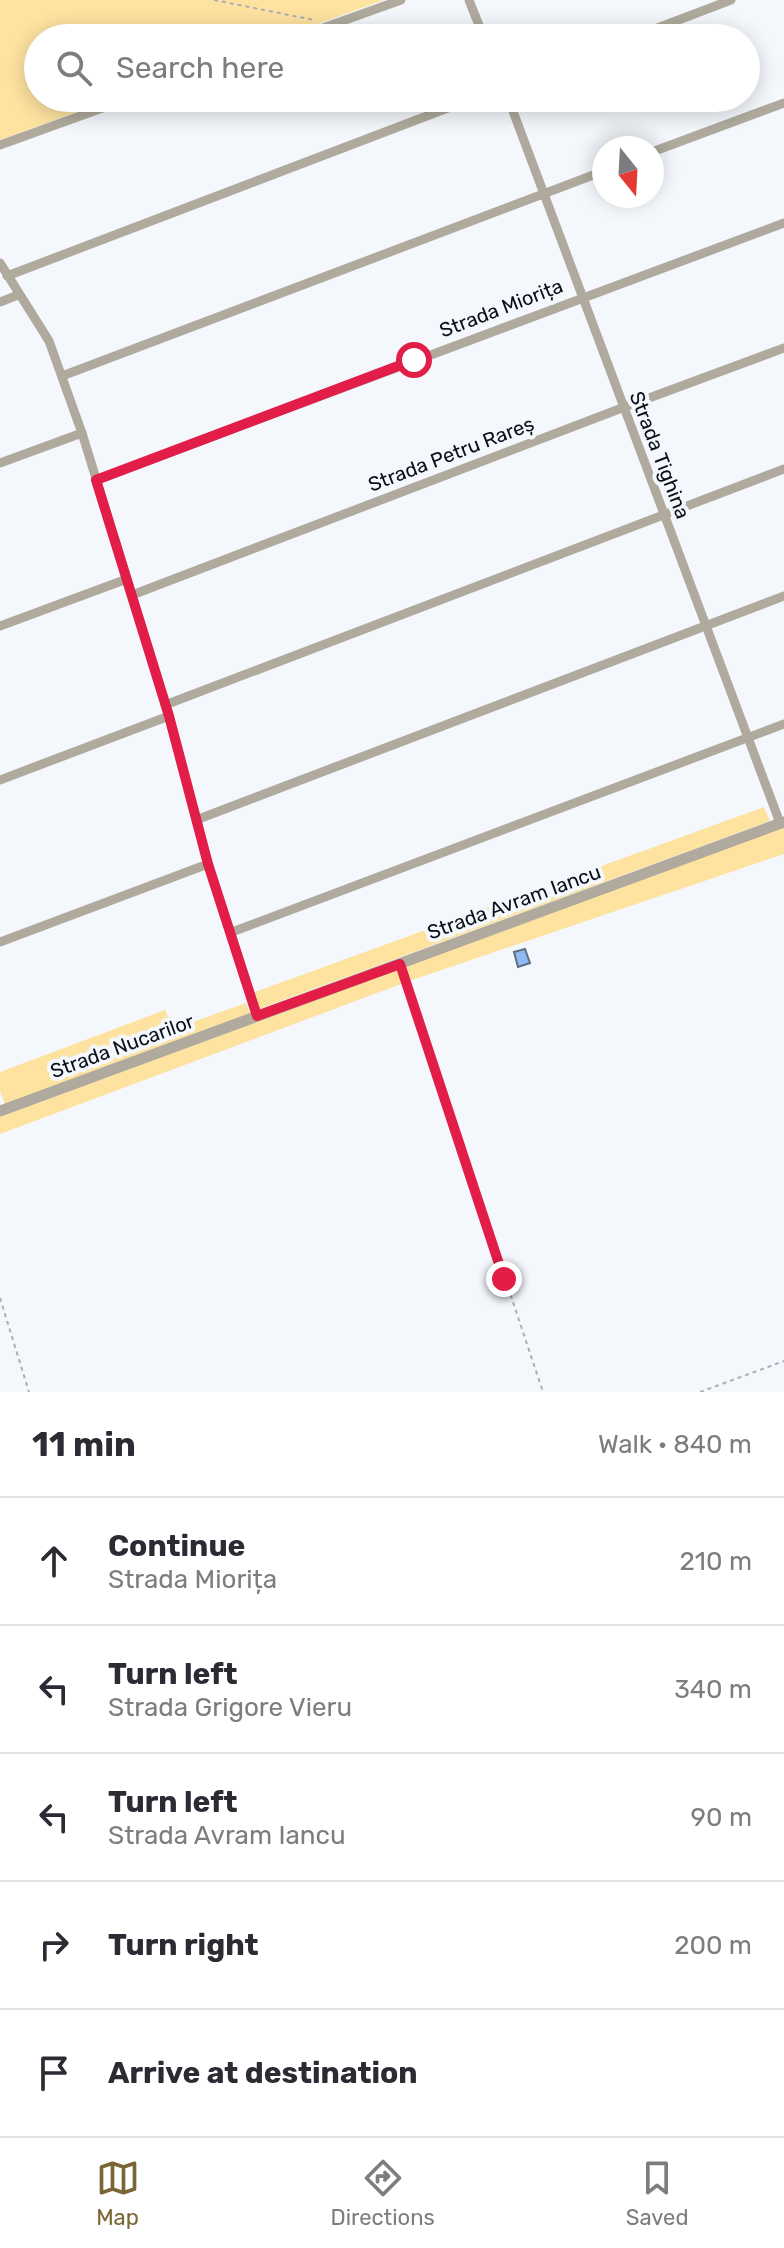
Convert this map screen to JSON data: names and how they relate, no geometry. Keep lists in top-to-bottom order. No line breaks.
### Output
{"streets":{"street":["Strada Miorița","Strada Petru Rareș","Strada Tighina","Strada Avram Iancu","Strada Nucarilor"]},"crossings":[["Strada Miorița","Strada Tighina"],["Strada Petru Rareș","Strada Tighina"],["Strada Tighina","Strada Avram Iancu"],["Strada Avram Iancu","Strada Nucarilor"]],"north":"bottom","page":{"search":"Search here","heading":["11 min","Walk · 840 m"],"list":[["Continue","Strada Miorița","210 m"],["Turn left","Strada Grigore Vieru","340 m"],["Turn left","Strada Avram Iancu","90 m"],["Turn right","200 m"],"Arrive at destination"],"nav":["Map","Directions","Saved"]}}
